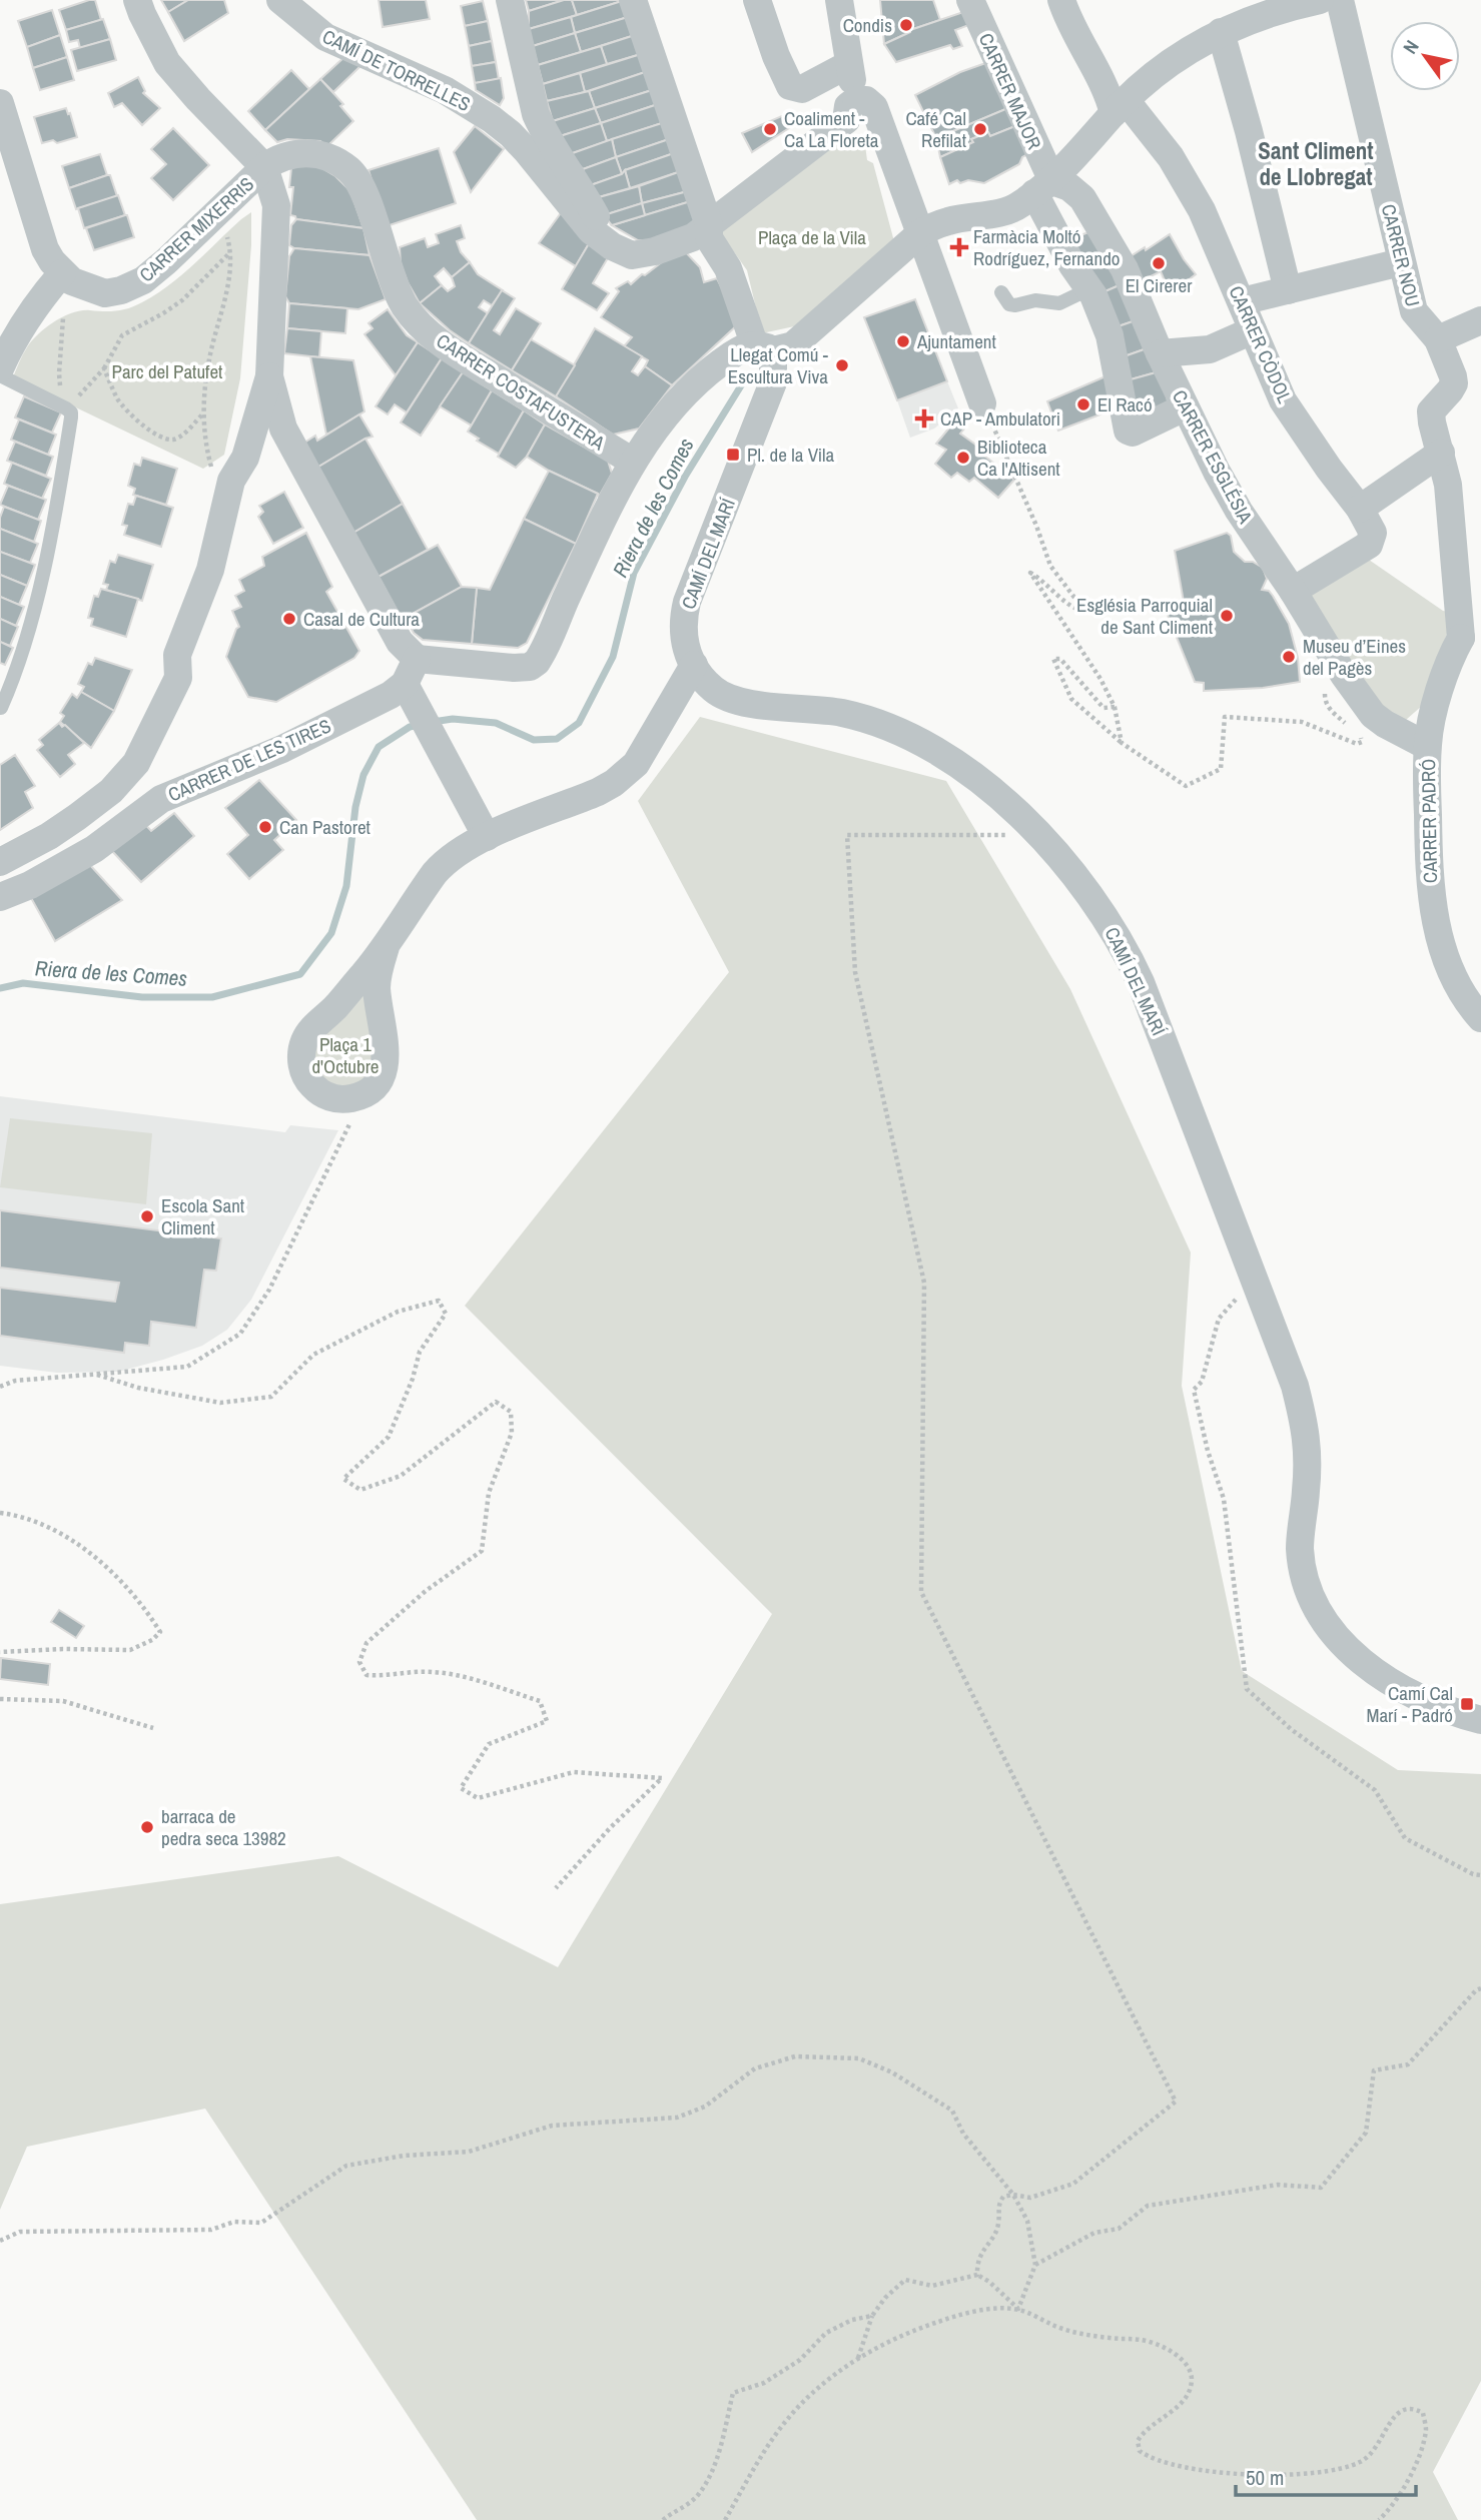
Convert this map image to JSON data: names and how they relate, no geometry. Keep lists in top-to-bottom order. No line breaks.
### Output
{"streets":{"street":["CAMÍ DE TORRELLES","CARRER MAJOR","CARRER MIXERRIS","CARRER NOU","CARRER CÒDOL","CARRER COSTAFUSTERA","CARRER ESGLÉSIA","CAMÍ DEL MARÍ","CARRER DE LES TIRES","CARRER PADRÓ"]},"crossings":[["CARRER MAJOR","CARRER ESGLÉSIA"],["CARRER MIXERRIS","CARRER COSTAFUSTERA"],["CARRER CÒDOL","CARRER ESGLÉSIA"],["CARRER ESGLÉSIA","CARRER PADRÓ"]],"districts":["Sant Climent de Llobregat"],"water":["Riera de les Comes"],"parks":["Plaça de la Vila","Parc del Patufet","Plaça 1 d'Octubre"],"places":{"other":["Condis","Coaliment - Ca La Floreta","Café Cal Refilat","El Cirerer","Ajuntament","Llegat Comú - Escultura Viva","El Racó","Biblioteca Ca l'Altisent","Església Parroquial de Sant Climent","Casal de Cultura","Museu d’Eines del Pagès","Can Pastoret","Escola Sant Climent","barraca de pedra seca 13982"],"health":["Farmàcia Moltó Rodríguez, Fernando","CAP - Ambulatori"],"transit":["Pl. de la Vila","Camí Cal Marí - Padró"]},"scale_bar":"50 m","north":"top left"}
